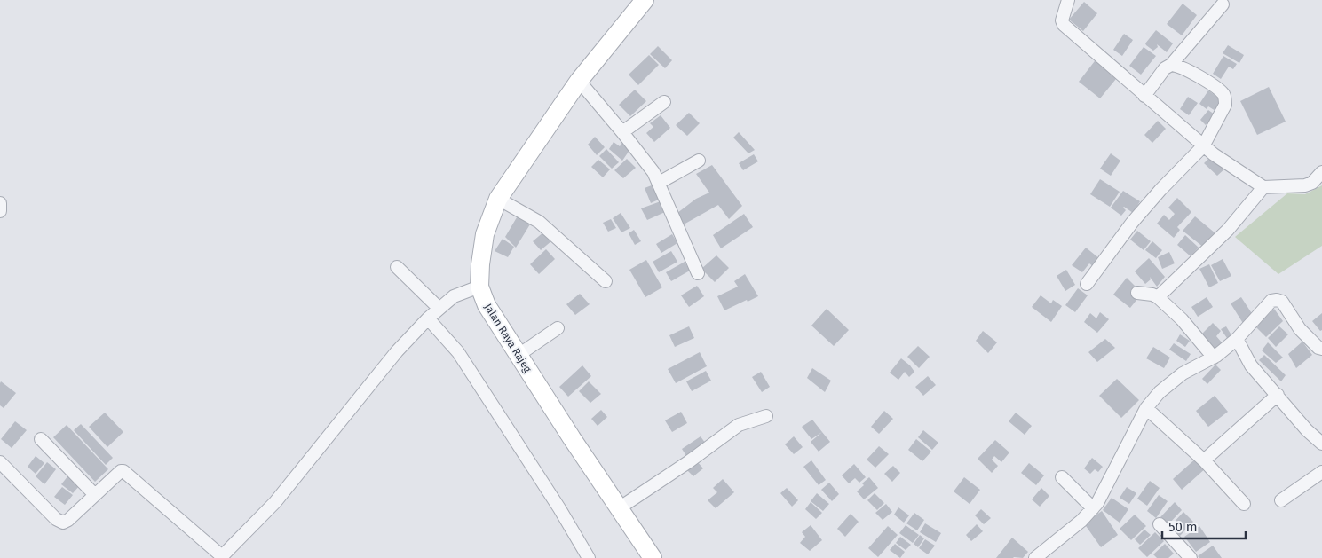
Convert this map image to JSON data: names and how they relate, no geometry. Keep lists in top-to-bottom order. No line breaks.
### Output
{"streets":{"main road":["Jalan Raya Rajeg"]},"scale_bar":"50 m"}
